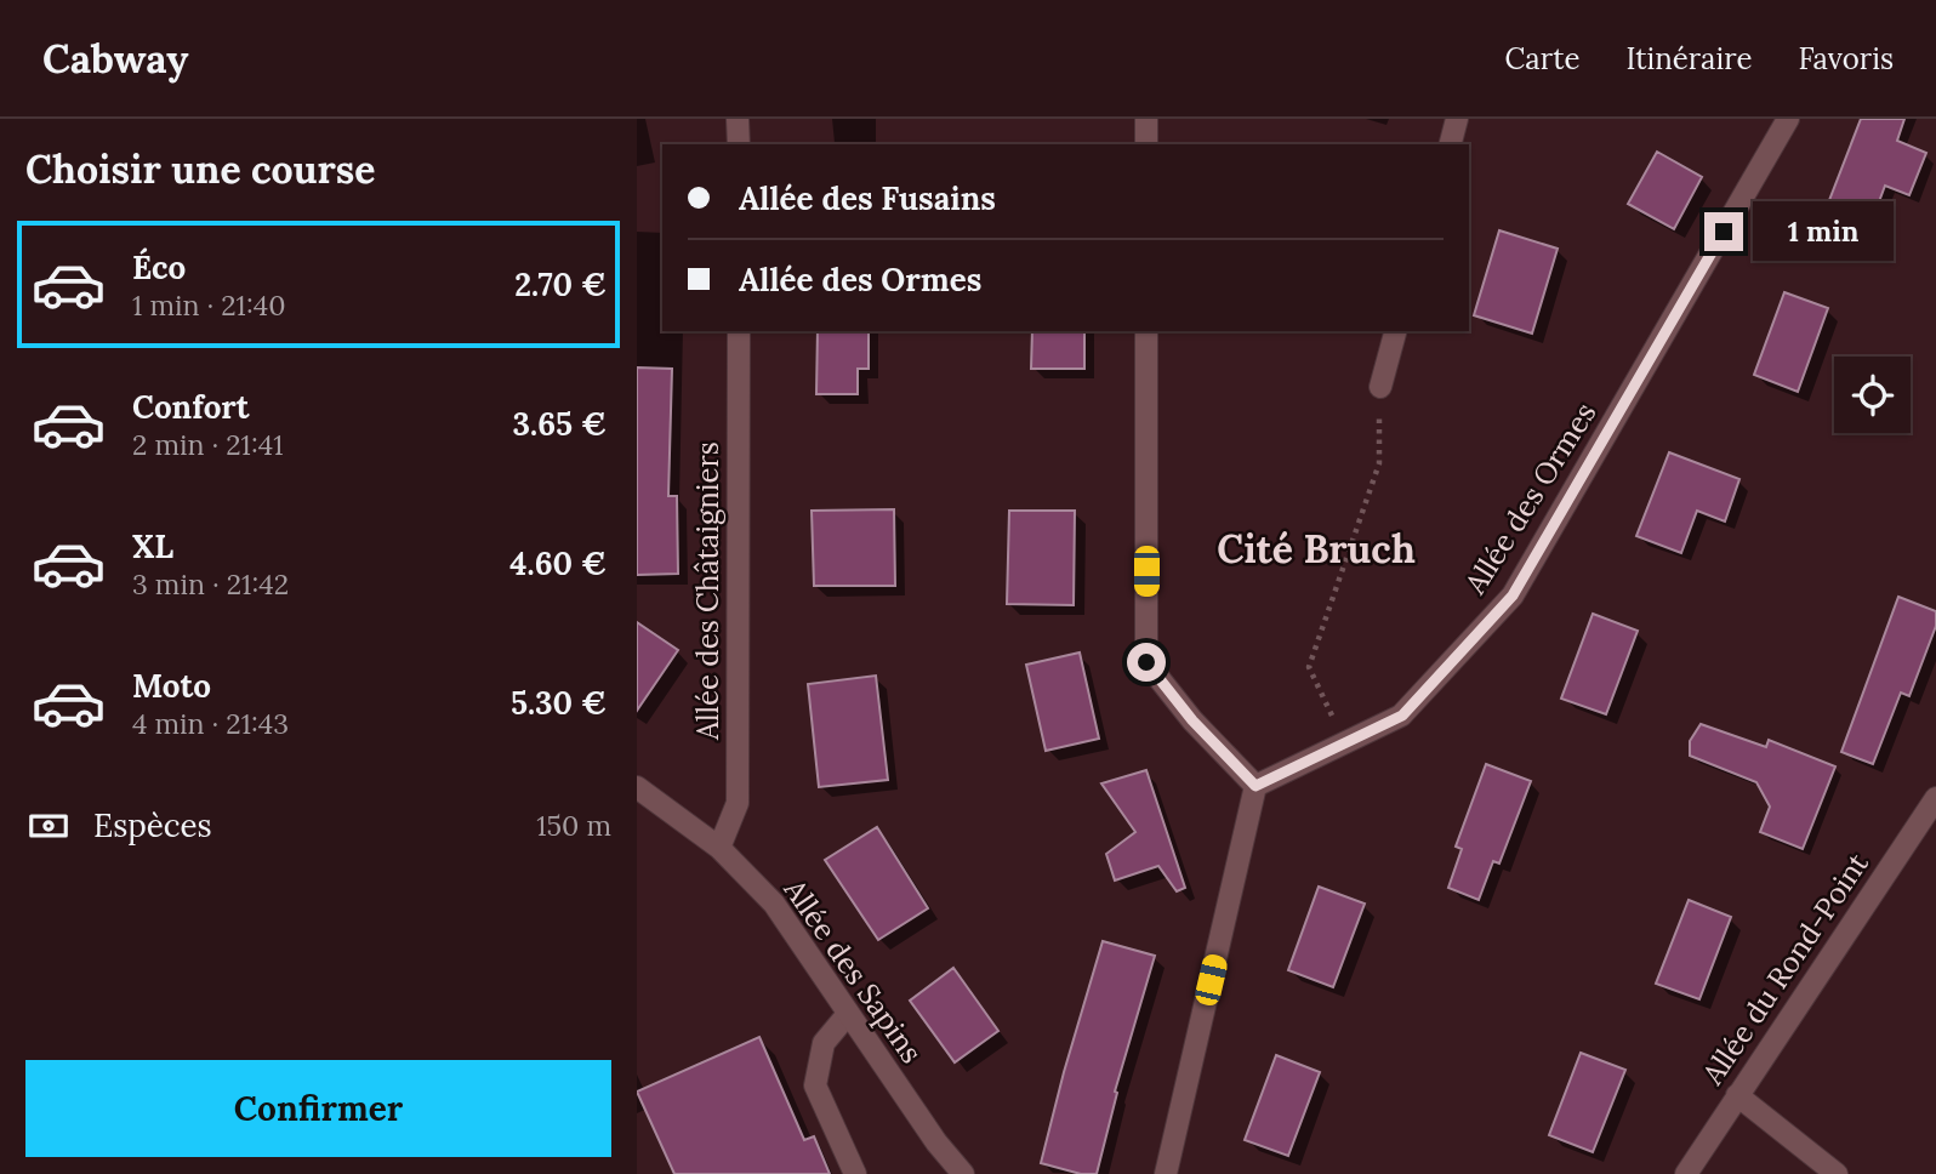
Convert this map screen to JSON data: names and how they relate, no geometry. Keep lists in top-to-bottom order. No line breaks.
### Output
{"streets":{"street":["Allée des Ormes","Allée des Châtaigniers","Allée du Rond-Point","Allée des Sapins"]},"crossings":[["Allée des Châtaigniers","Allée des Sapins"]],"districts":["Cité Bruch"],"page":{"header":"Cabway","nav":["Carte","Itinéraire","Favoris"],"heading":"Choisir une course","banner":["Allée des Fusains","Allée des Ormes"],"bubble":"1 min","list":[{"name":"Éco","note":"1 min · 21:40","value":"2.70 €"},{"name":"Confort","note":"2 min · 21:41","value":"3.65 €"},{"name":"XL","note":"3 min · 21:42","value":"4.60 €"},{"name":"Moto","note":"4 min · 21:43","value":"5.30 €"}],"pay":["Espèces","150 m"],"buttons":"Confirmer"}}
